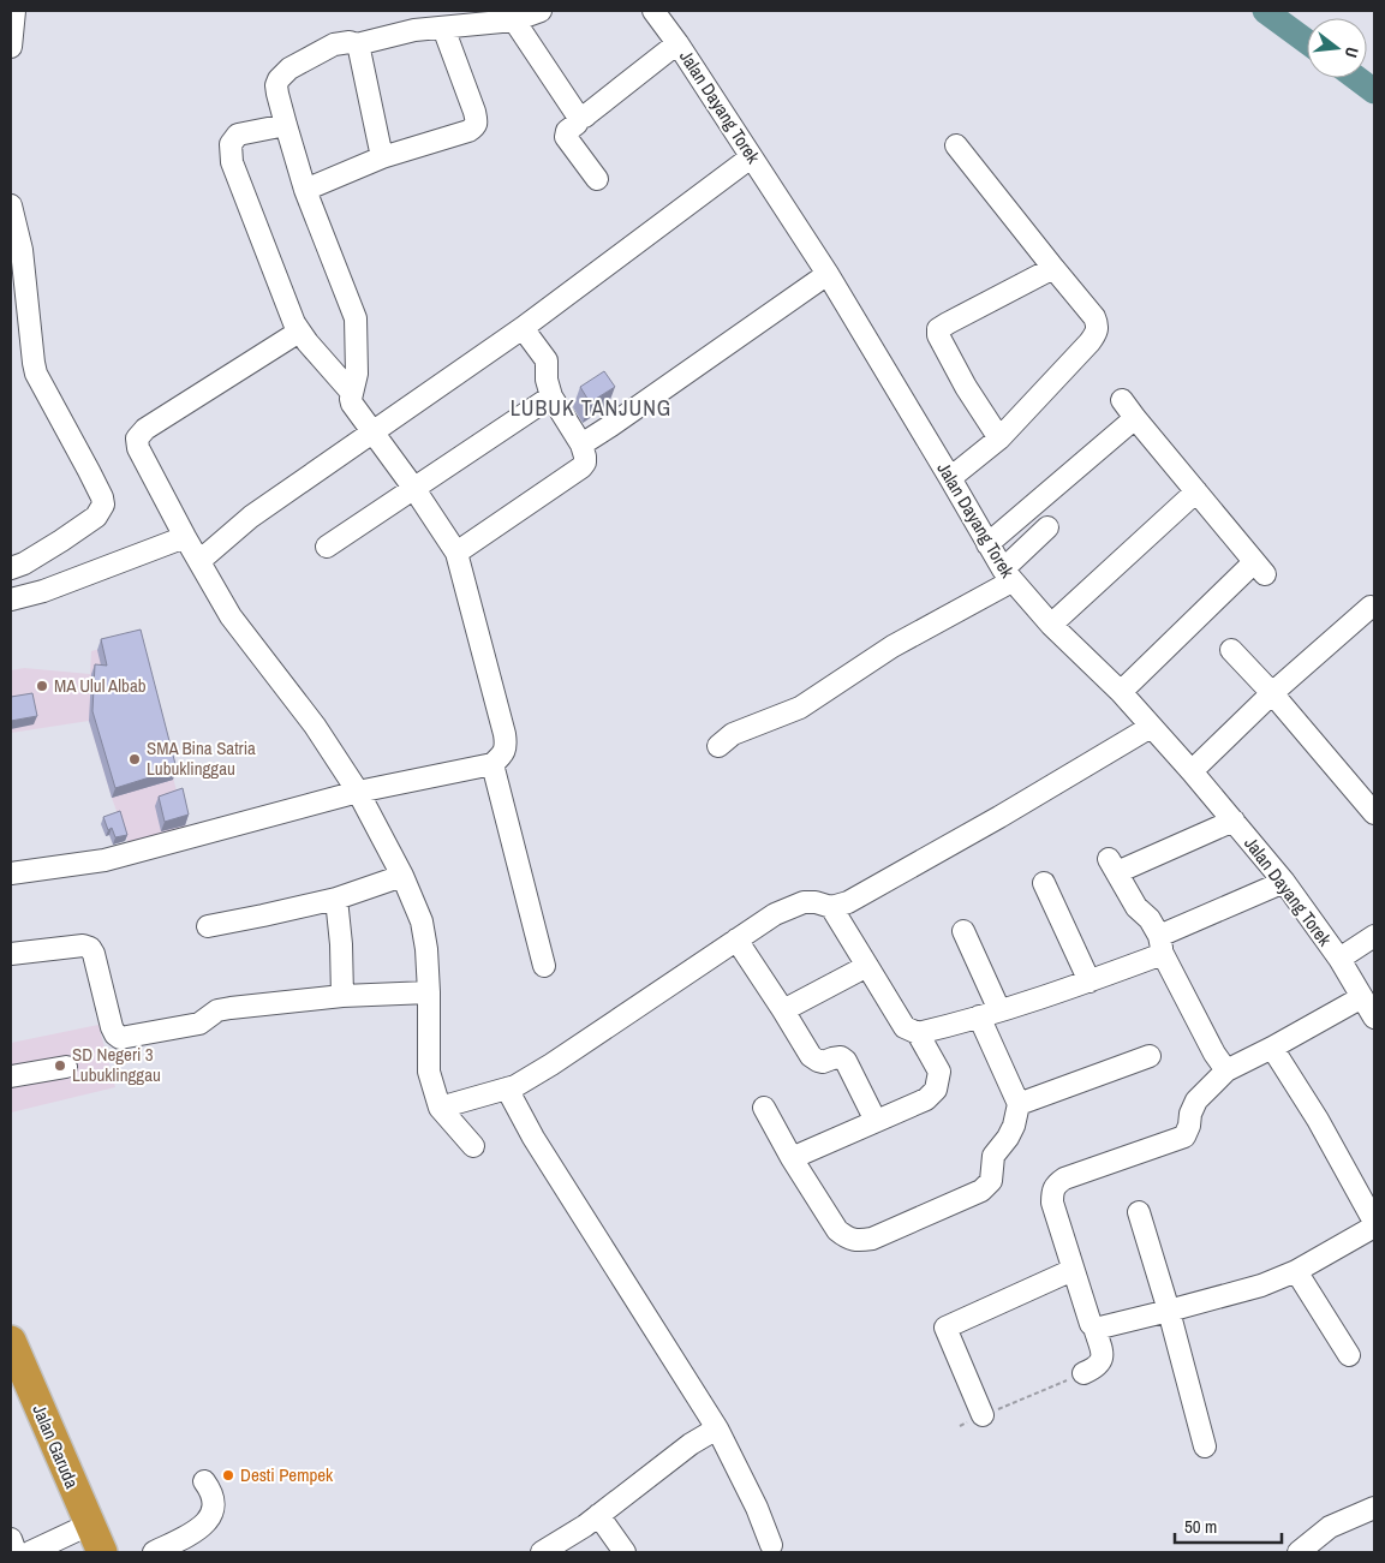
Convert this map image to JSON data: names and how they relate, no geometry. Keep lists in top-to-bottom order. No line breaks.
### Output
{"streets":{"highway":["Jalan Garuda"],"street":["Jalan Dayang Torek"]},"districts":["LUBUK TANJUNG"],"places":["MA Ulul Albab","SMA Bina Satria Lubuklinggau","SD Negeri 3 Lubuklinggau","Desti Pempek"],"scale_bar":"50 m","north":"right"}
